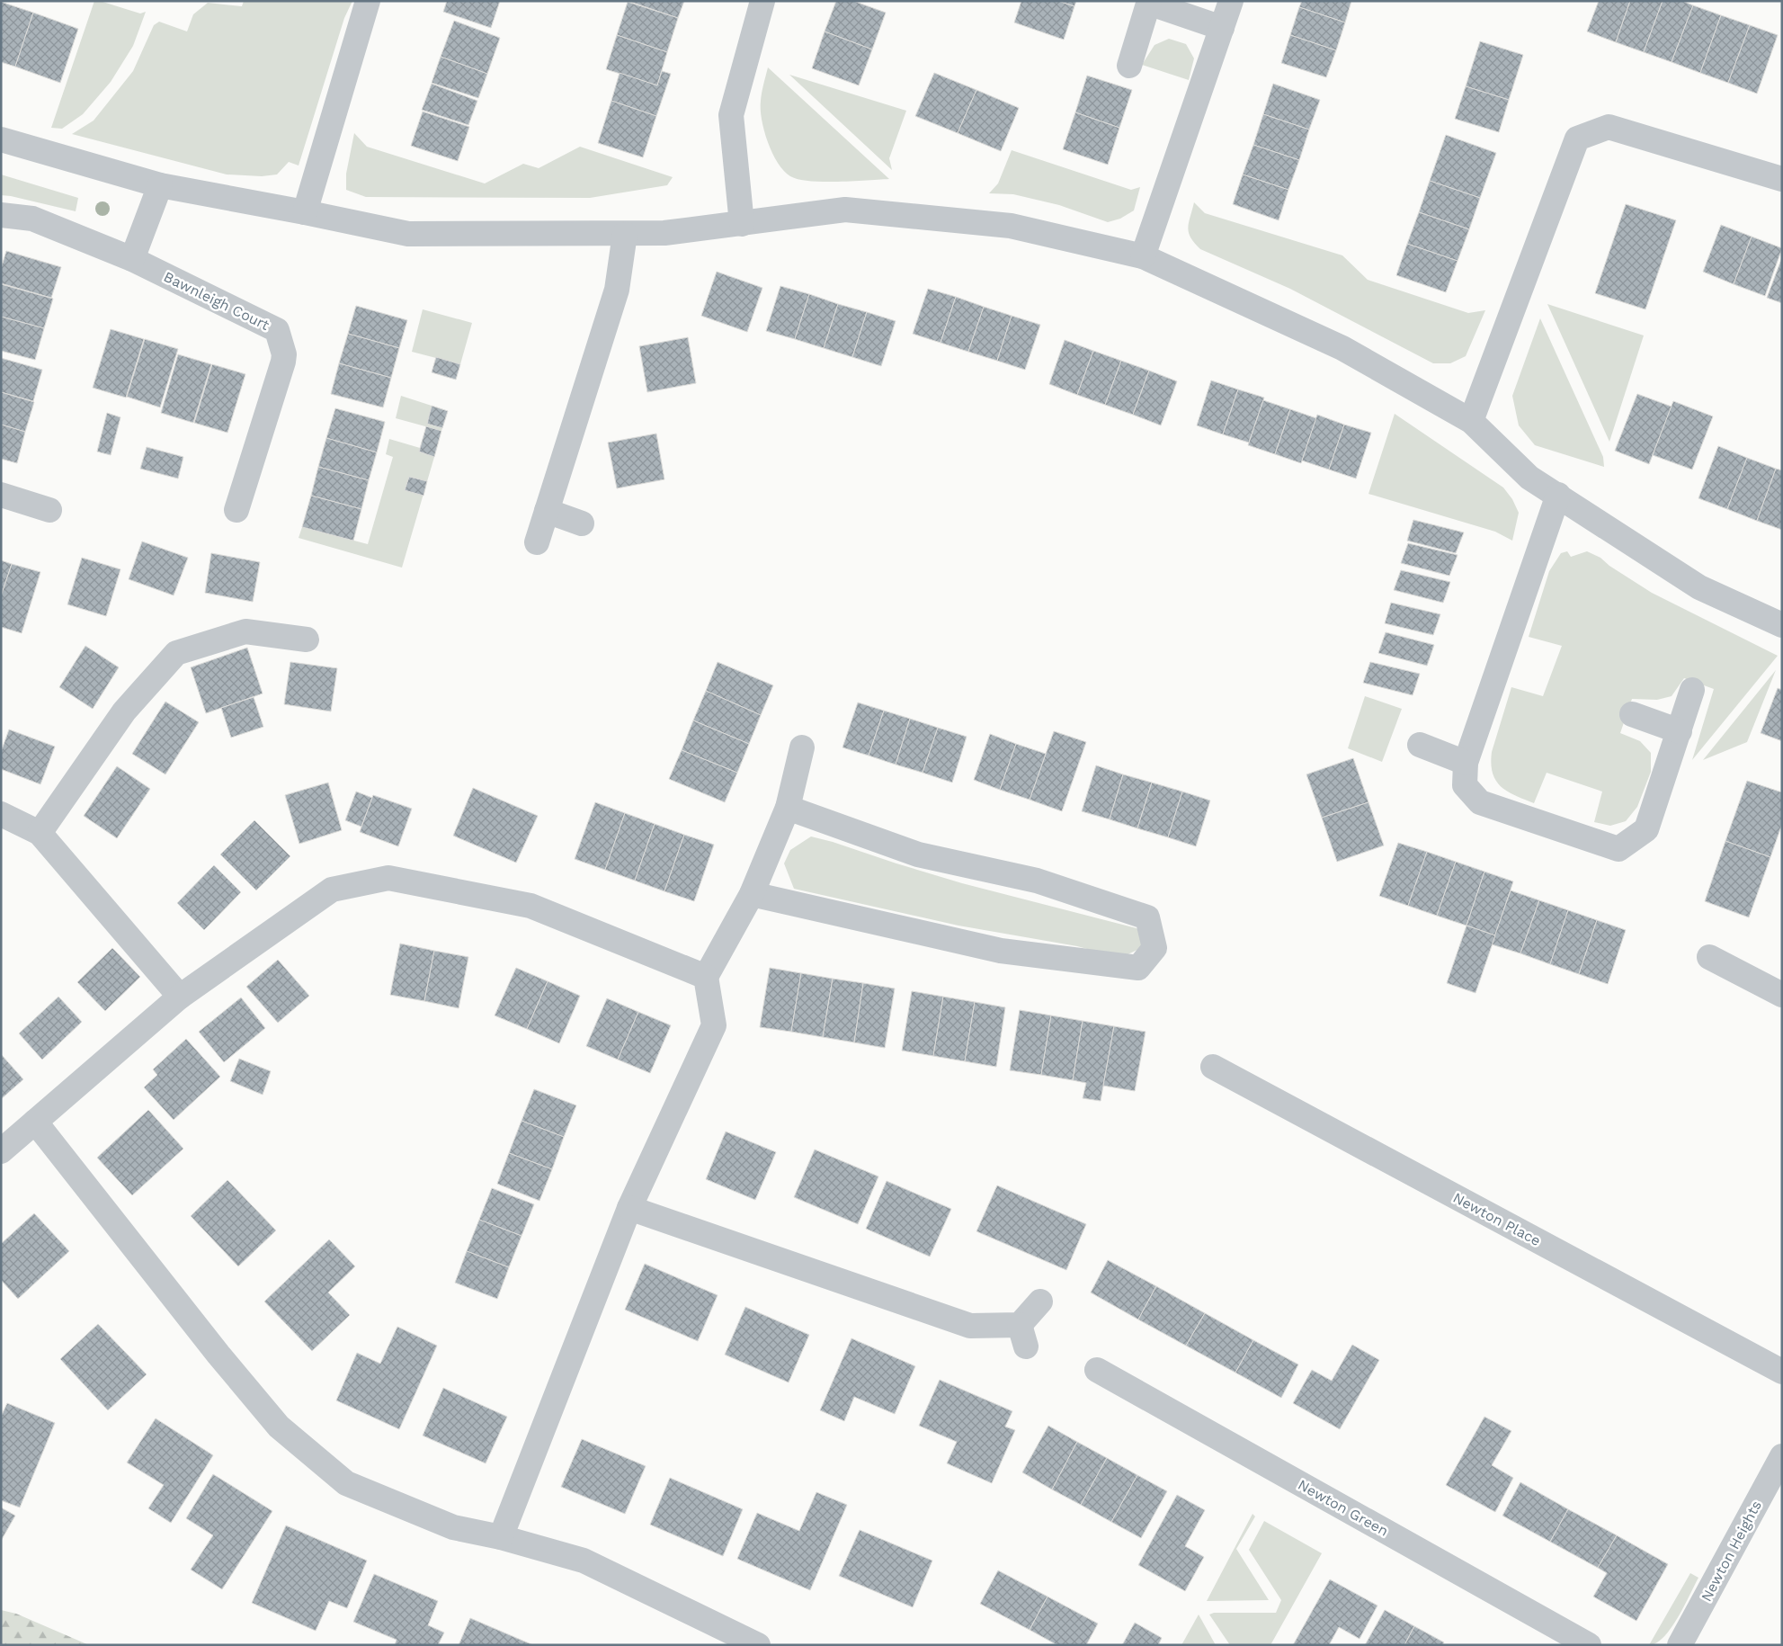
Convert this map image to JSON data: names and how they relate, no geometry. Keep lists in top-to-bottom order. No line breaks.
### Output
{"streets":{"street":["Bawnleigh Court","Newton Place","Newton Green","Newton Heights"]}}
